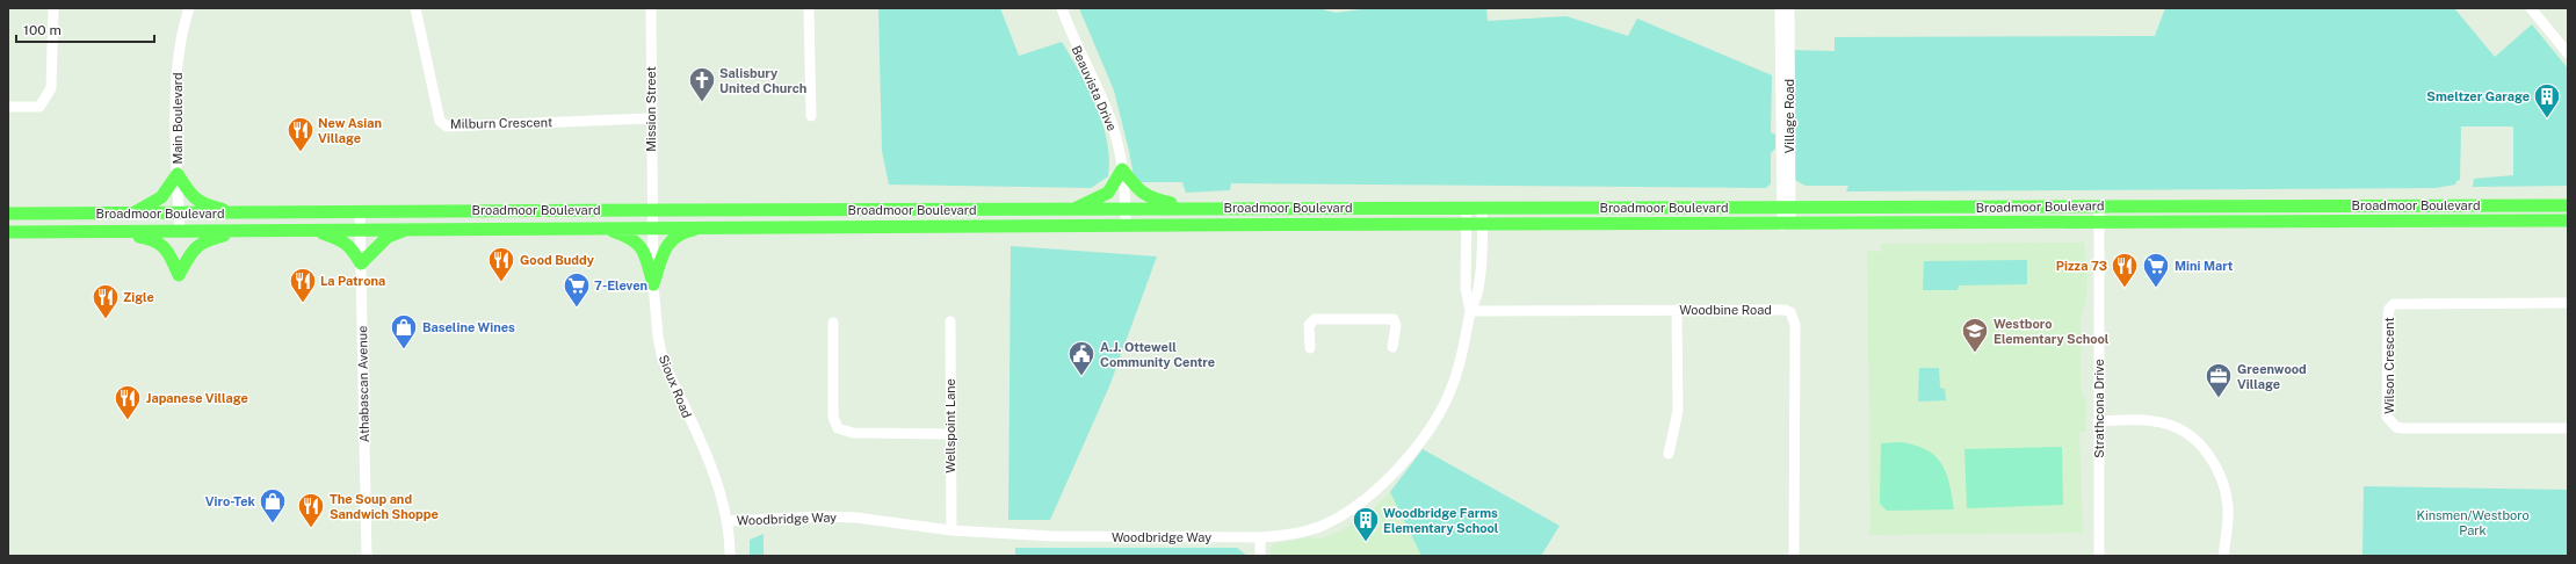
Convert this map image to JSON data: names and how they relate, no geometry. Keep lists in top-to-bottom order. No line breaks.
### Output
{"streets":{"main road":["Broadmoor Boulevard"],"street":["Beauvista Drive","Mission Street","Village Road","Main Boulevard","Milburn Crescent","Woodbine Road","Wilson Crescent","Athabascan Avenue","Sioux Road","Strathcona Drive","Wellspoint Lane","Woodbridge Way"]},"crossings":[["Beauvista Drive","Broadmoor Boulevard"],["Mission Street","Milburn Crescent"],["Mission Street","Broadmoor Boulevard"],["Mission Street","Sioux Road"],["Village Road","Broadmoor Boulevard"],["Main Boulevard","Broadmoor Boulevard"],["Broadmoor Boulevard","Athabascan Avenue"],["Broadmoor Boulevard","Sioux Road"],["Broadmoor Boulevard","Strathcona Drive"],["Broadmoor Boulevard","Woodbridge Way"],["Woodbine Road","Woodbridge Way"],["Sioux Road","Woodbridge Way"],["Wellspoint Lane","Woodbridge Way"]],"parks":["Kinsmen/Westboro Park"],"places":{"church":["Salisbury United Church"],"building":["Smeltzer Garage","Woodbridge Farms Elementary School"],"restaurant":["New Asian Village","Good Buddy","Pizza 73","La Patrona","Zigle","Japanese Village","The Soup and Sandwich Shoppe"],"supermarket":["Mini Mart","7-Eleven"],"shop":["Baseline Wines","Viro-Tek"],"school or university":["Westboro Elementary School"],"public building":["A.J. Ottewell Community Centre"],"office":["Greenwood Village"]},"scale_bar":"100 m"}
